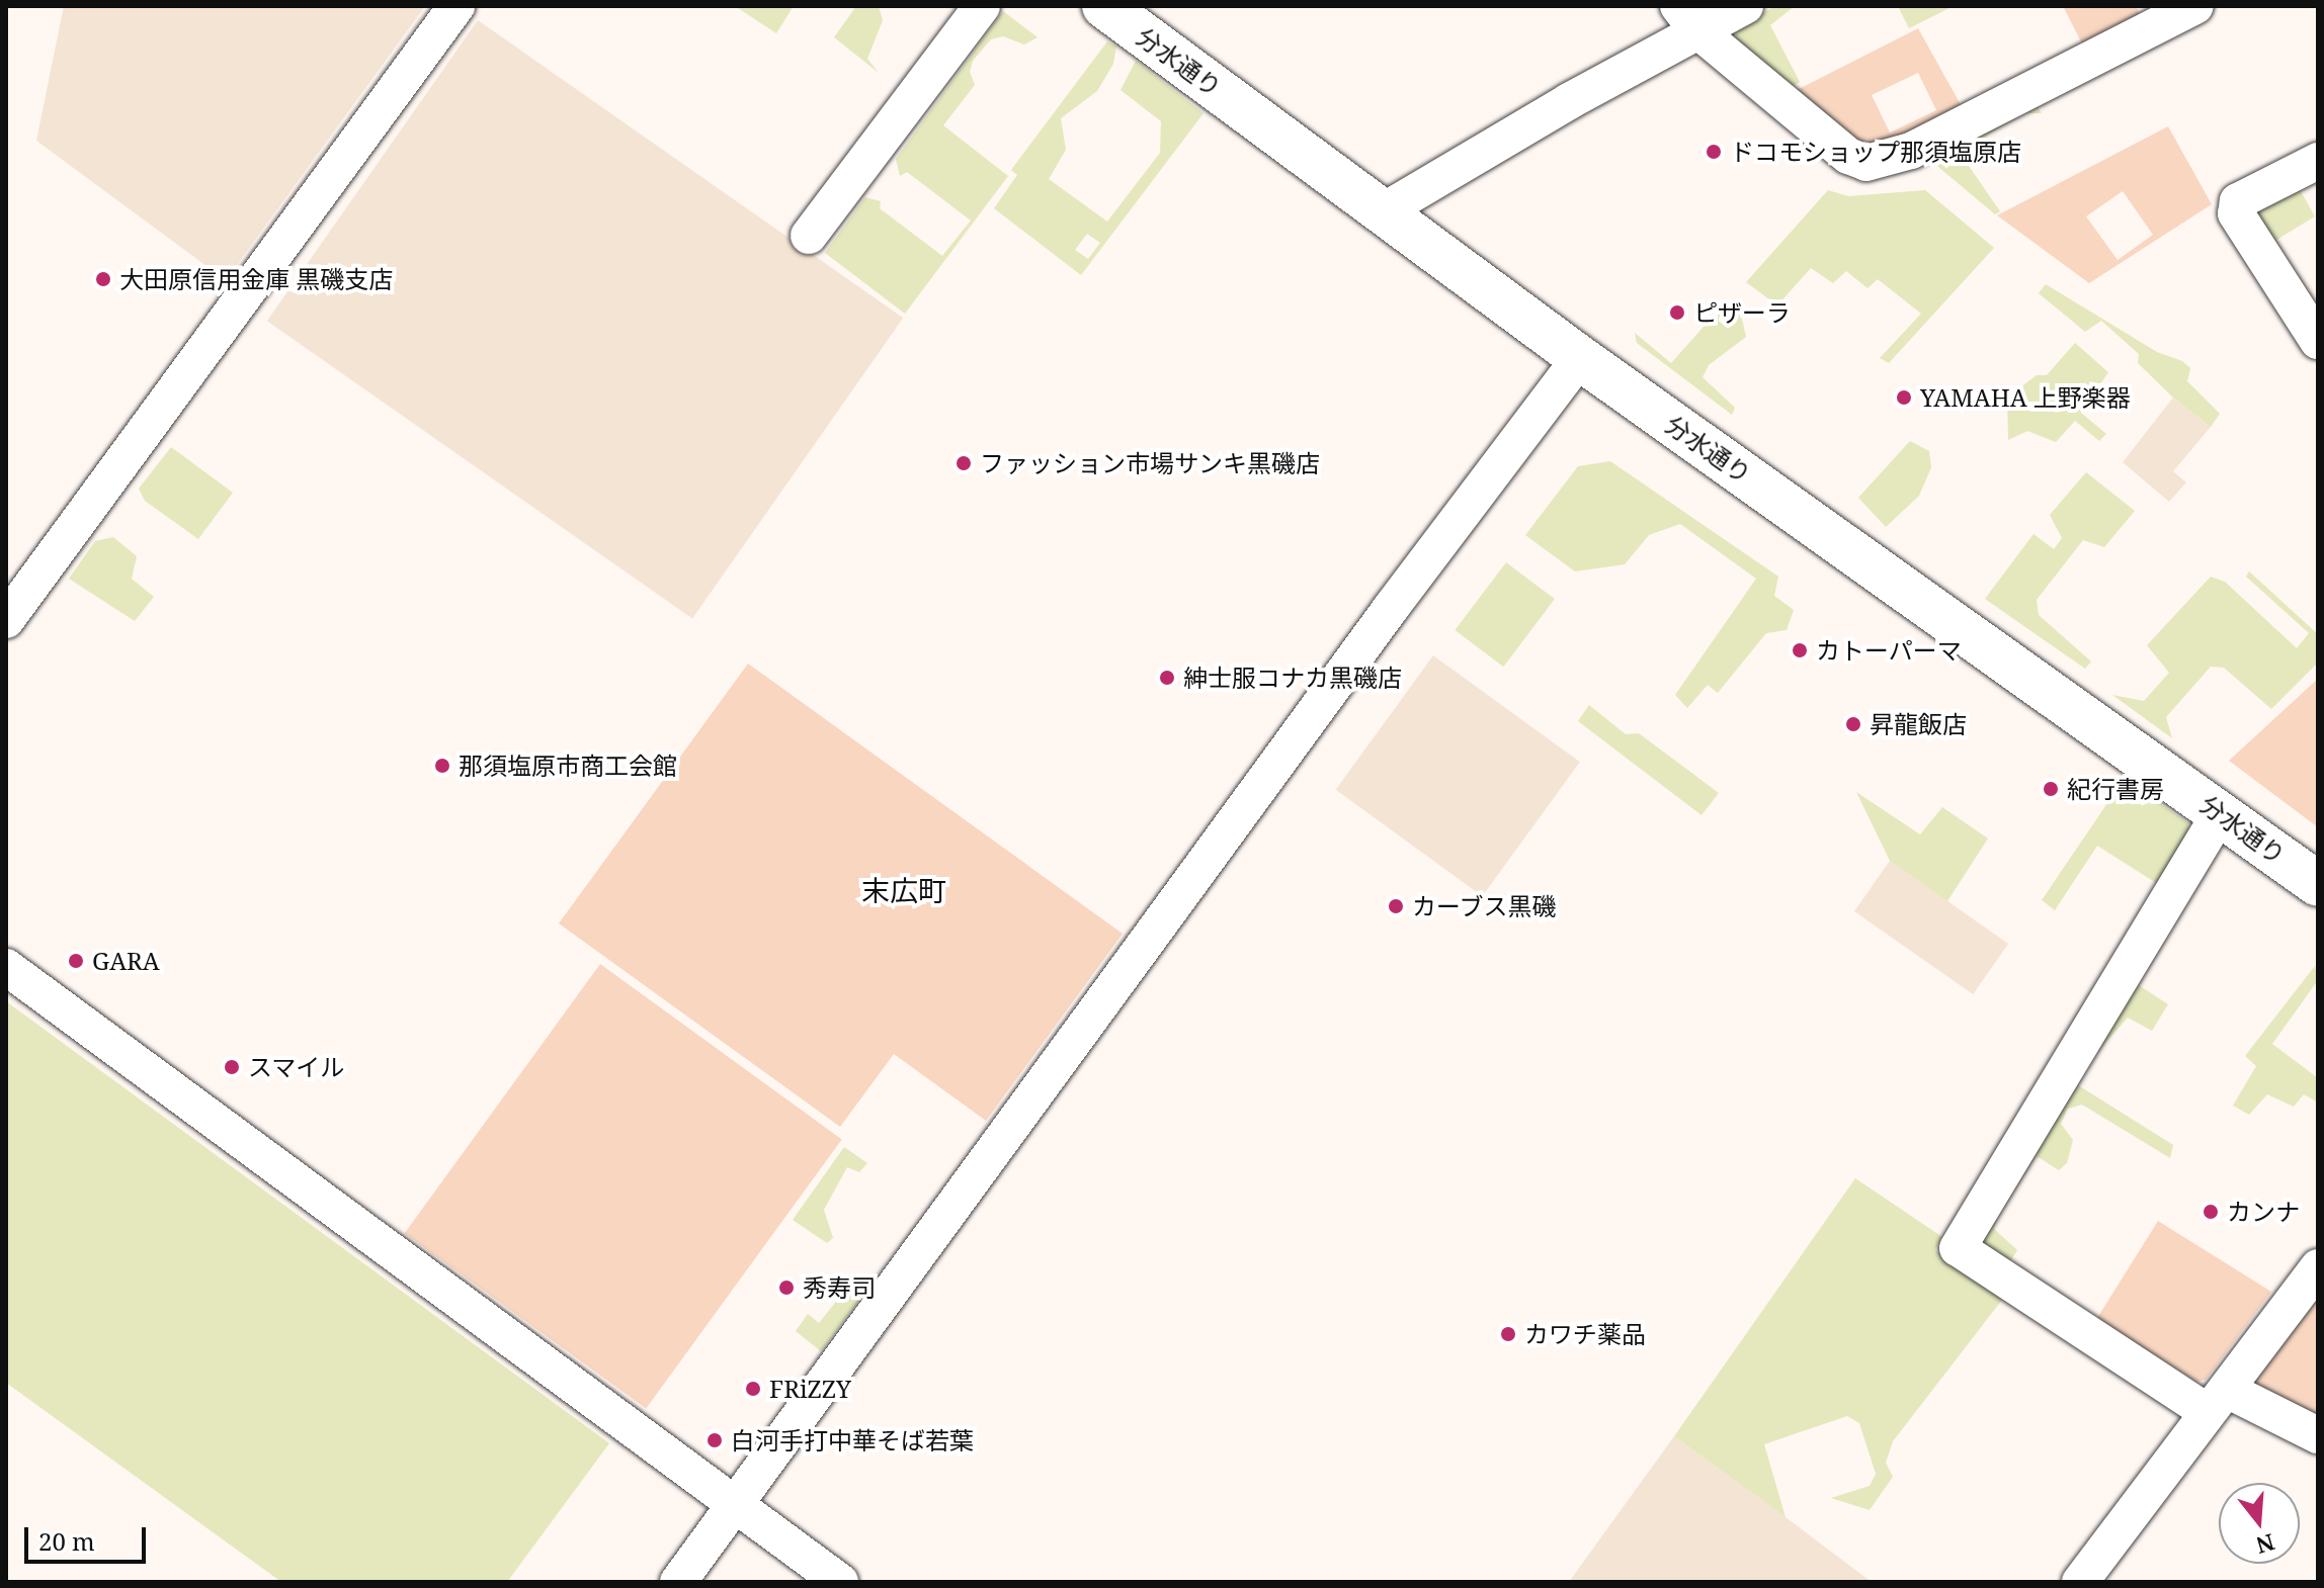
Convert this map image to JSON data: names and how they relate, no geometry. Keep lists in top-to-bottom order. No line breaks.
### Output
{"streets":{"street":["分水通り"]},"districts":["末広町"],"places":["ドコモショップ那須塩原店","大田原信用金庫 黒磯支店","ピザーラ","YAMAHA 上野楽器","ファッション市場サンキ黒磯店","カトーパーマ","紳士服コナカ黒磯店","昇龍飯店","那須塩原市商工会館","紀行書房","カーブス黒磯","GARA","スマイル","カンナ","秀寿司","カワチ薬品","FRiZZY","白河手打中華そば若葉"],"scale_bar":"20 m","north":"bottom"}
